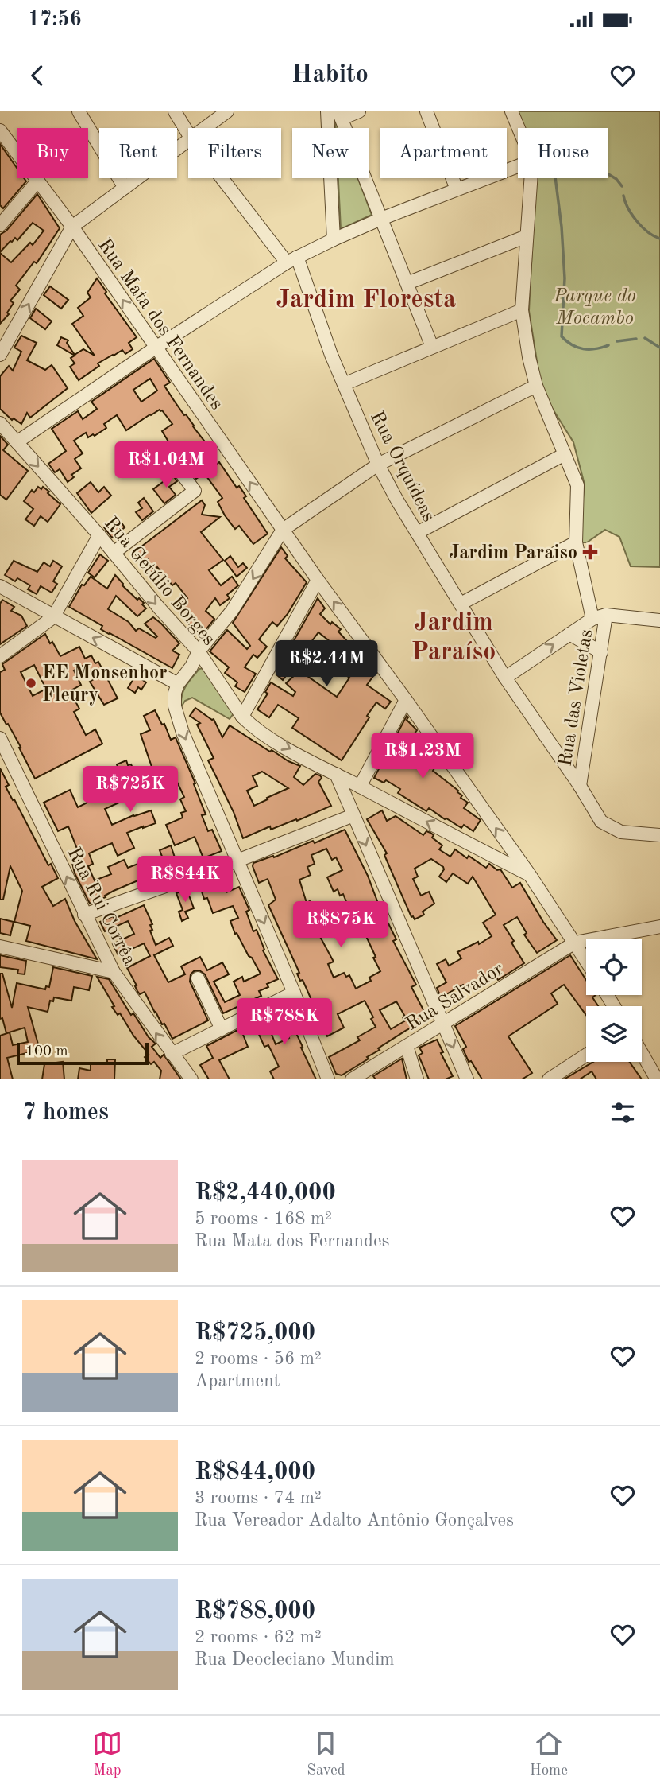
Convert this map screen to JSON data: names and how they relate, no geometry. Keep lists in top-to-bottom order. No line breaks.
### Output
{"streets":{"street":["Rua Mata dos Fernandes","Rua Orquídeas","Rua Getúlio Borges","Rua das Violetas","Rua Rui Corrêa","Rua Salvador"]},"crossings":[["Rua Mata dos Fernandes","Rua Getúlio Borges"],["Rua Mata dos Fernandes","Rua Salvador"],["Rua Orquídeas","Rua das Violetas"]],"one_way":["Rua Mata dos Fernandes","Rua Rui Corrêa"],"districts":["Jardim Floresta","Jardim Paraíso"],"parks":["Parque do Mocambo"],"places":{"health":["Jardim Paraiso"],"other":["EE Monsenhor Fleury"]},"scale_bar":"100 m","page":{"status":"17:56","header":"Habito","chip":["Buy","Rent","Filters","New","Apartment","House"],"price":["R$1.04M","R$2.44M","R$1.23M","R$725K","R$844K","R$875K","R$788K"],"scale":"100 m","heading":"7 homes","list":[{"name":"R$2,440,000","note":"5 rooms · 168 m² · Rua Mata dos Fernandes"},{"name":"R$725,000","note":"2 rooms · 56 m² · Apartment"},{"name":"R$844,000","note":"3 rooms · 74 m² · Rua Vereador Adalto Antônio Gonçalves"},{"name":"R$788,000","note":"2 rooms · 62 m² · Rua Deocleciano Mundim"}],"tabs":["Map","Saved","Home"]}}
